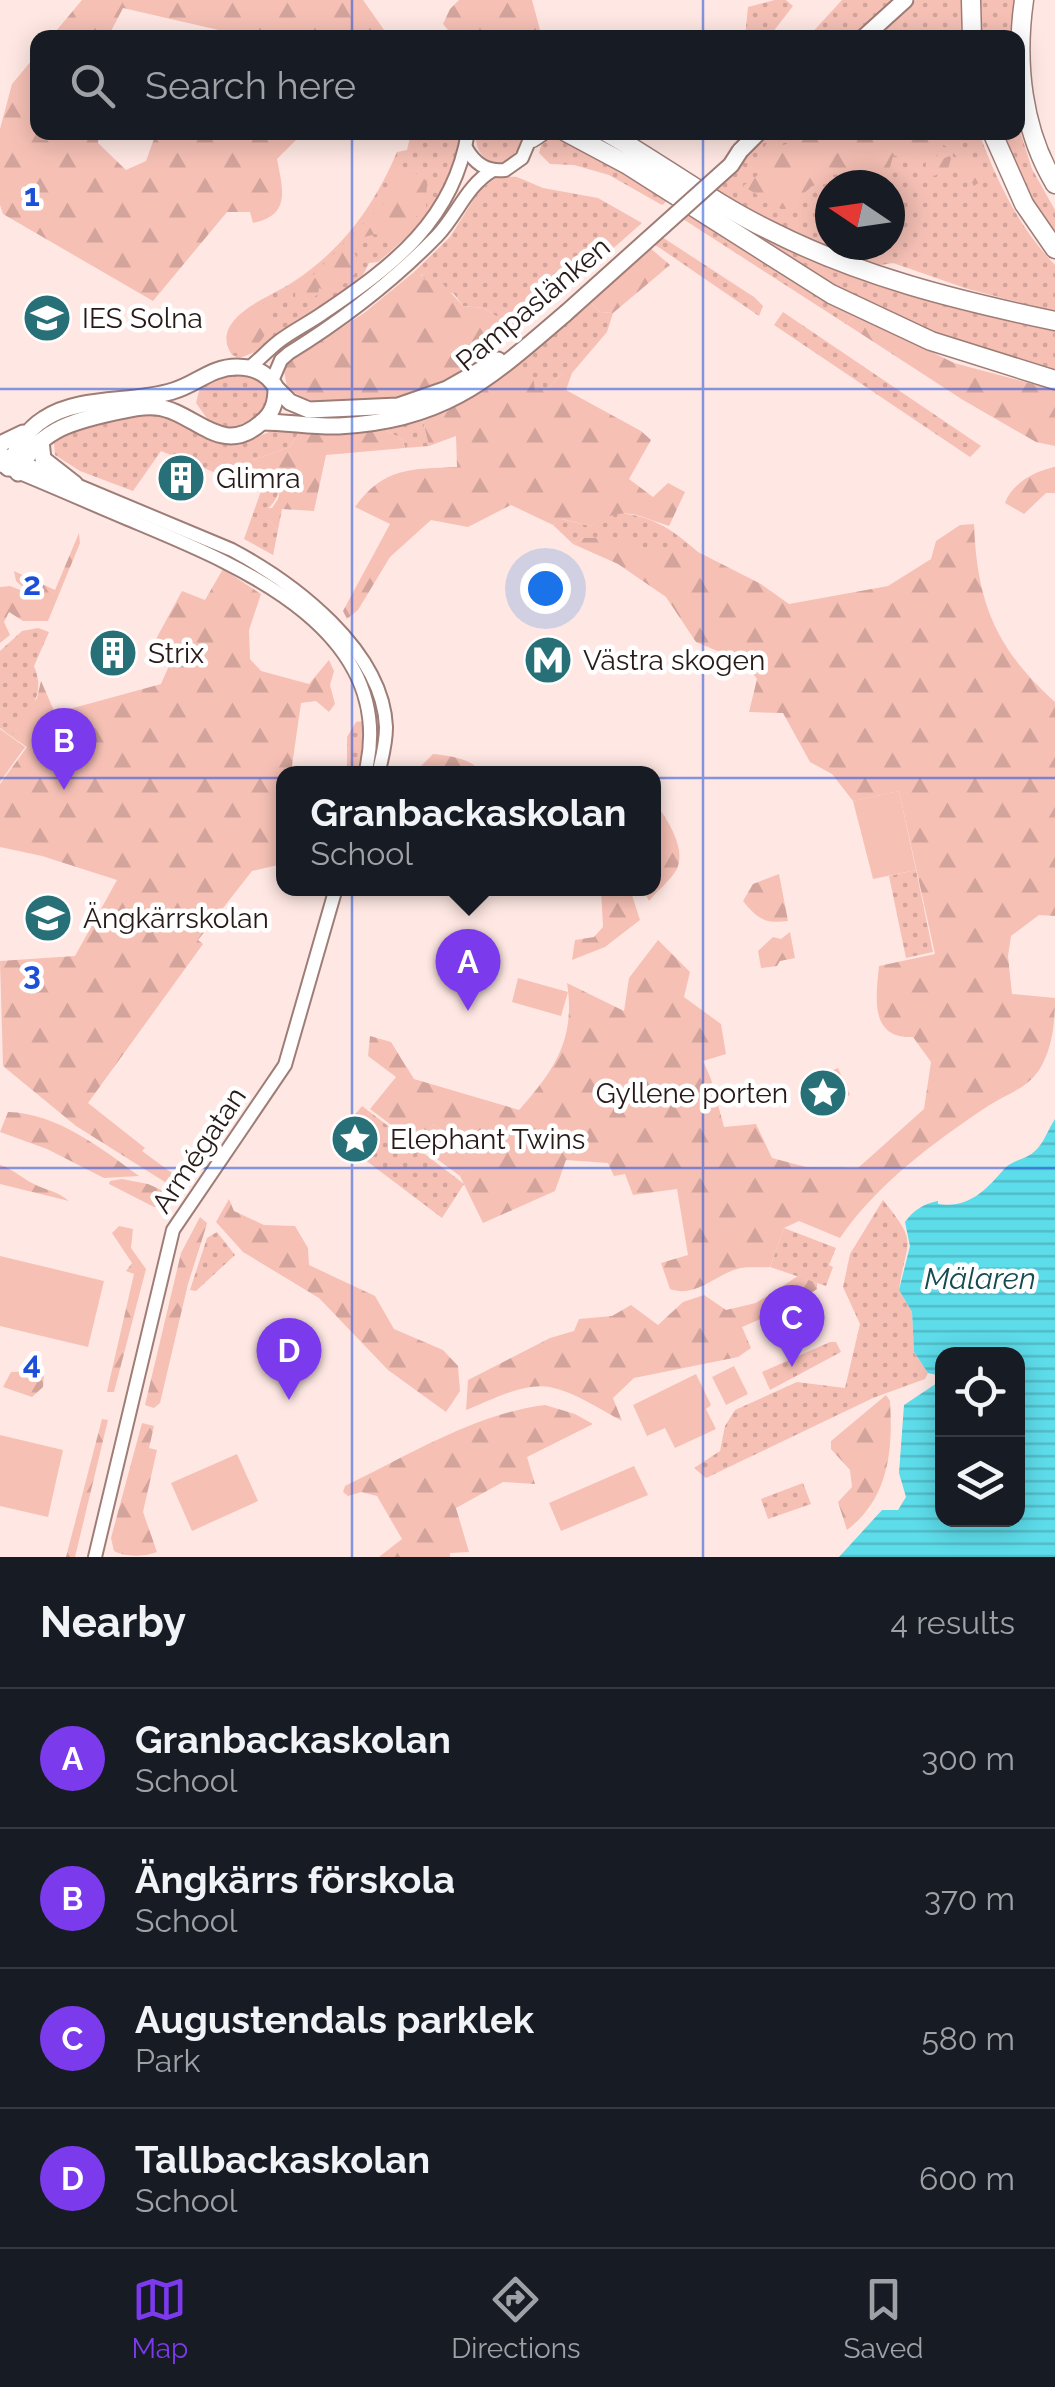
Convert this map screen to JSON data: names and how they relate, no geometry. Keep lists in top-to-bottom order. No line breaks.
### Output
{"streets":{"main road":["Pampaslänken"],"street":["Armégatan"]},"water":["Mälaren"],"places":{"school or university":["IES Solna","Ängkärrskolan"],"building":["Glimra","Strix"],"metro station":["Västra skogen"],"place":["Gyllene porten","Elephant Twins"]},"north":"left","page":{"search":"Search here","pins":["B","A","C","D"],"popup":["Granbackaskolan","School"],"heading":["Nearby","4 results"],"list":[{"mark":"A","name":"Granbackaskolan","note":"School","value":"300 m"},{"mark":"B","name":"Ängkärrs förskola","note":"School","value":"370 m"},{"mark":"C","name":"Augustendals parklek","note":"Park","value":"580 m"},{"mark":"D","name":"Tallbackaskolan","note":"School","value":"600 m"}],"nav":["Map","Directions","Saved"]},"grid":{"rows":["1","2","3","4"]}}
